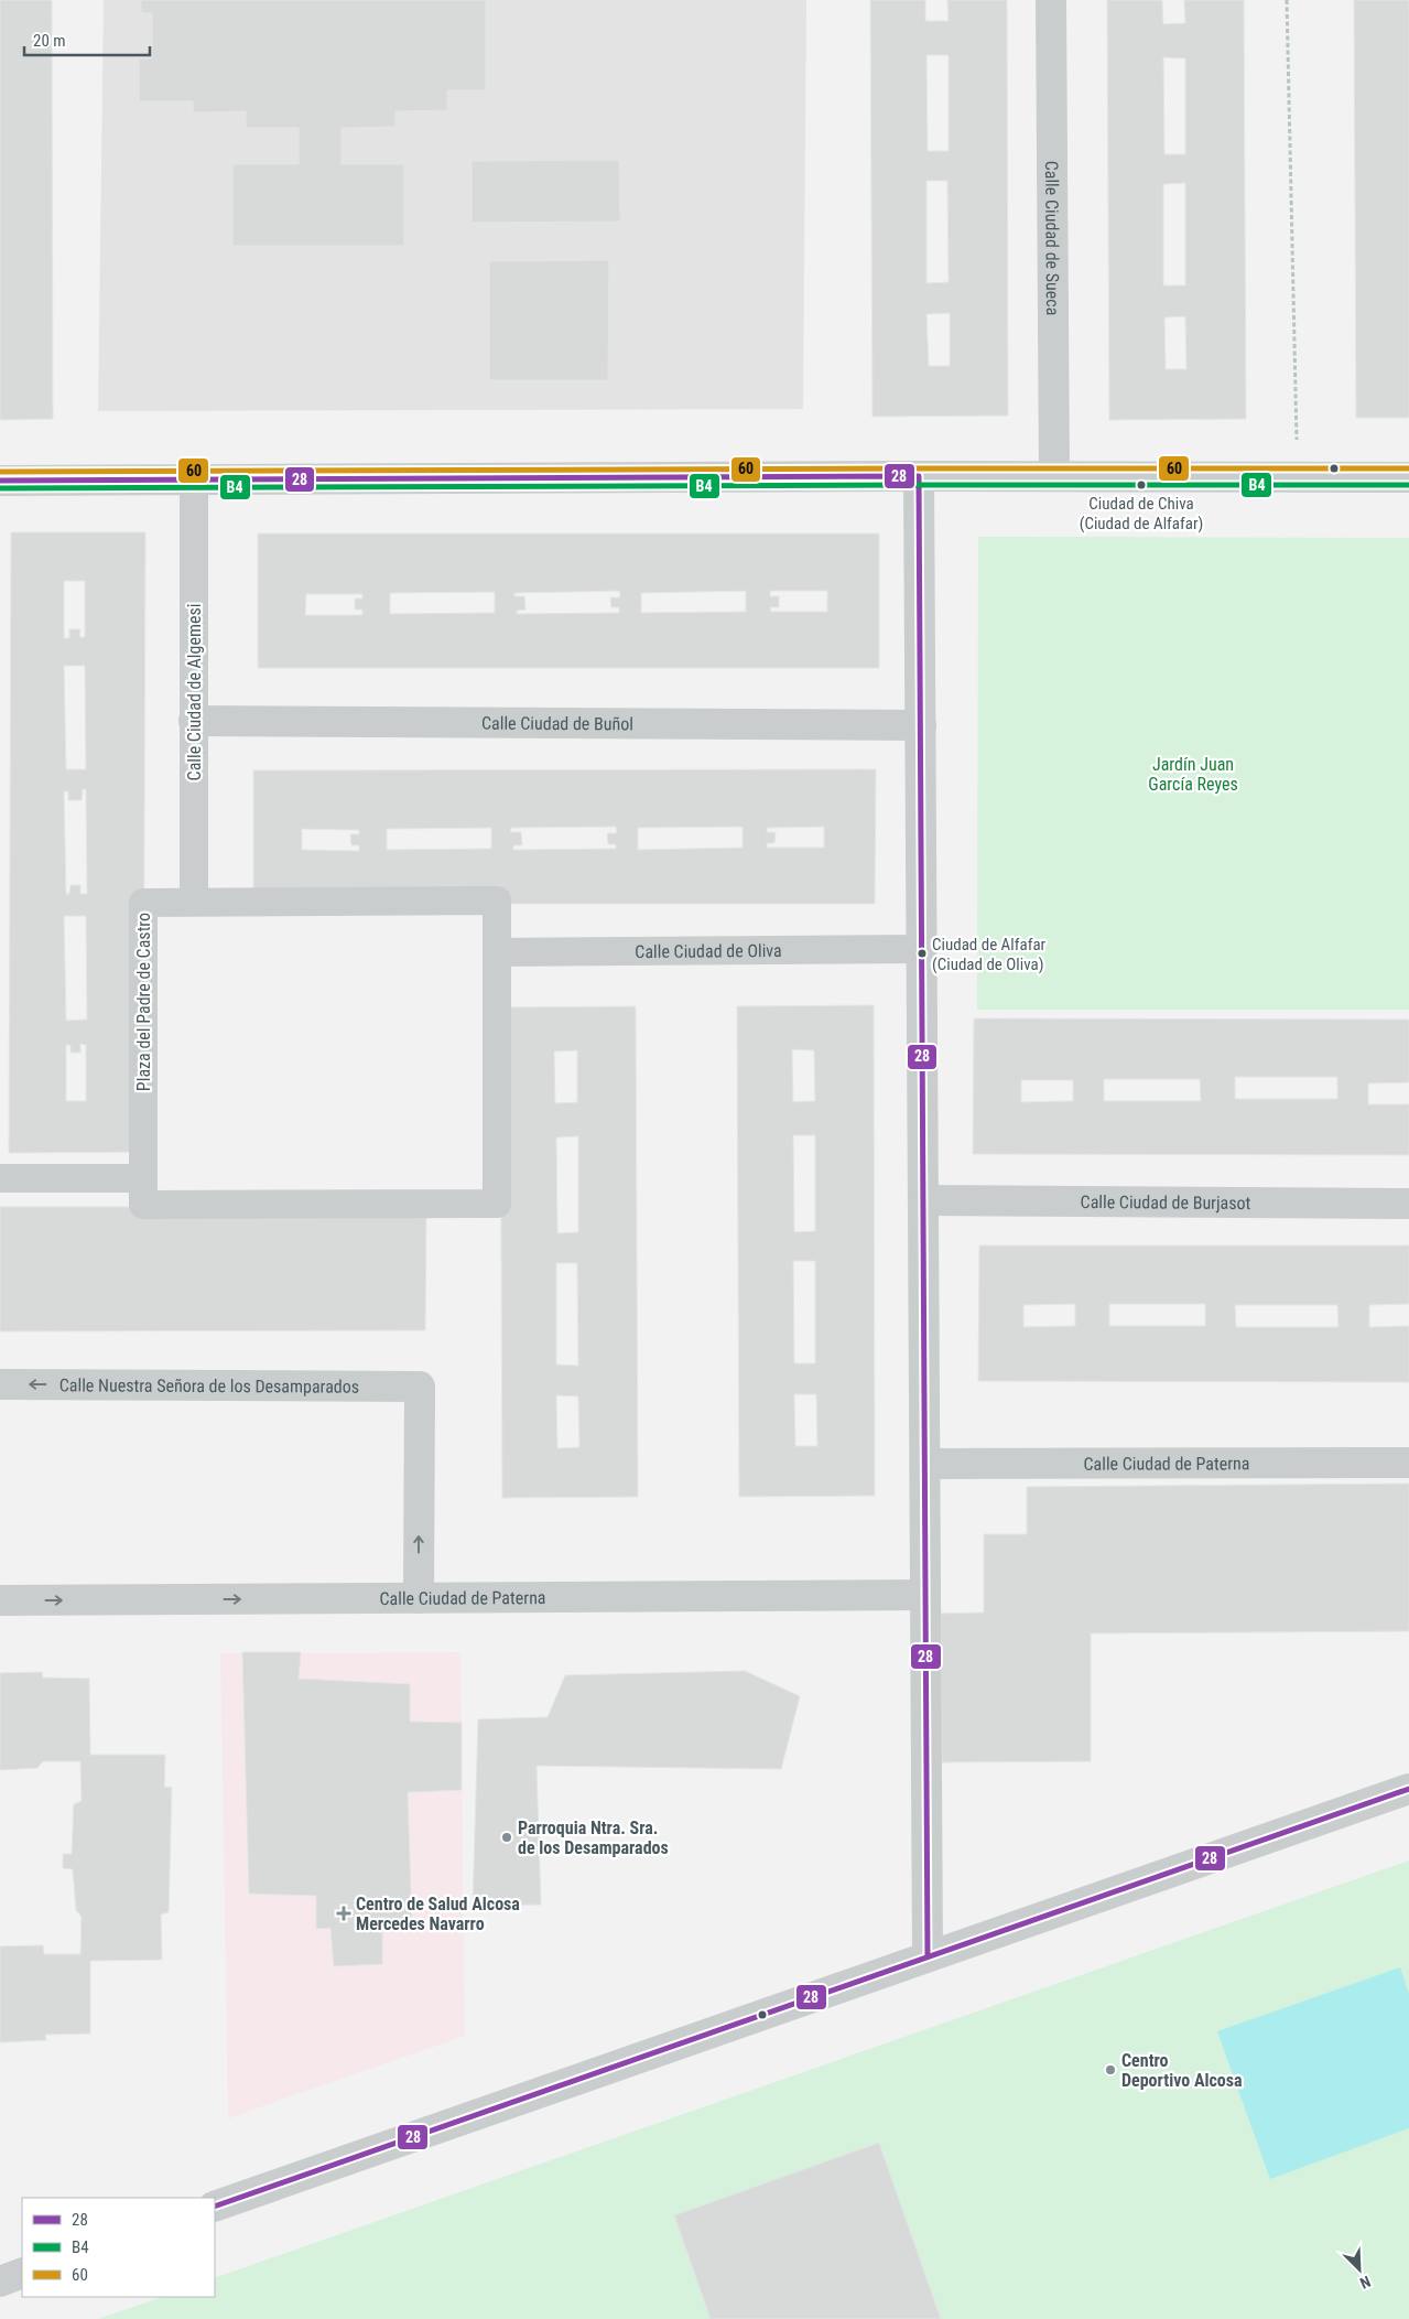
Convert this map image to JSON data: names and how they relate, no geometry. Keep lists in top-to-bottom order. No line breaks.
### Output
{"streets":{"street":["Calle Ciudad de Sueca","Calle Ciudad de Algemesi","Calle Ciudad de Buñol","Calle Ciudad de Oliva","Plaza del Padre de Castro","Calle Ciudad de Burjasot","Calle Nuestra Señora de los Desamparados","Calle Ciudad de Paterna"]},"crossings":[["Calle Ciudad de Algemesi","Calle Ciudad de Buñol"],["Calle Ciudad de Algemesi","Plaza del Padre de Castro"],["Calle Ciudad de Oliva","Plaza del Padre de Castro"],["Calle Nuestra Señora de los Desamparados","Calle Ciudad de Paterna"]],"parks":["Jardín Juan García Reyes"],"places":{"other":["Ciudad de Chiva (Ciudad de Alfafar)","Ciudad de Alfafar (Ciudad de Oliva)","Parroquia Ntra. Sra. de los Desamparados","Centro Deportivo Alcosa"],"health":["Centro de Salud Alcosa Mercedes Navarro"]},"lines":["transit line 60","transit line 28","transit line B4"],"legend":["28","B4","60"],"scale_bar":"20 m","north":"bottom right"}
